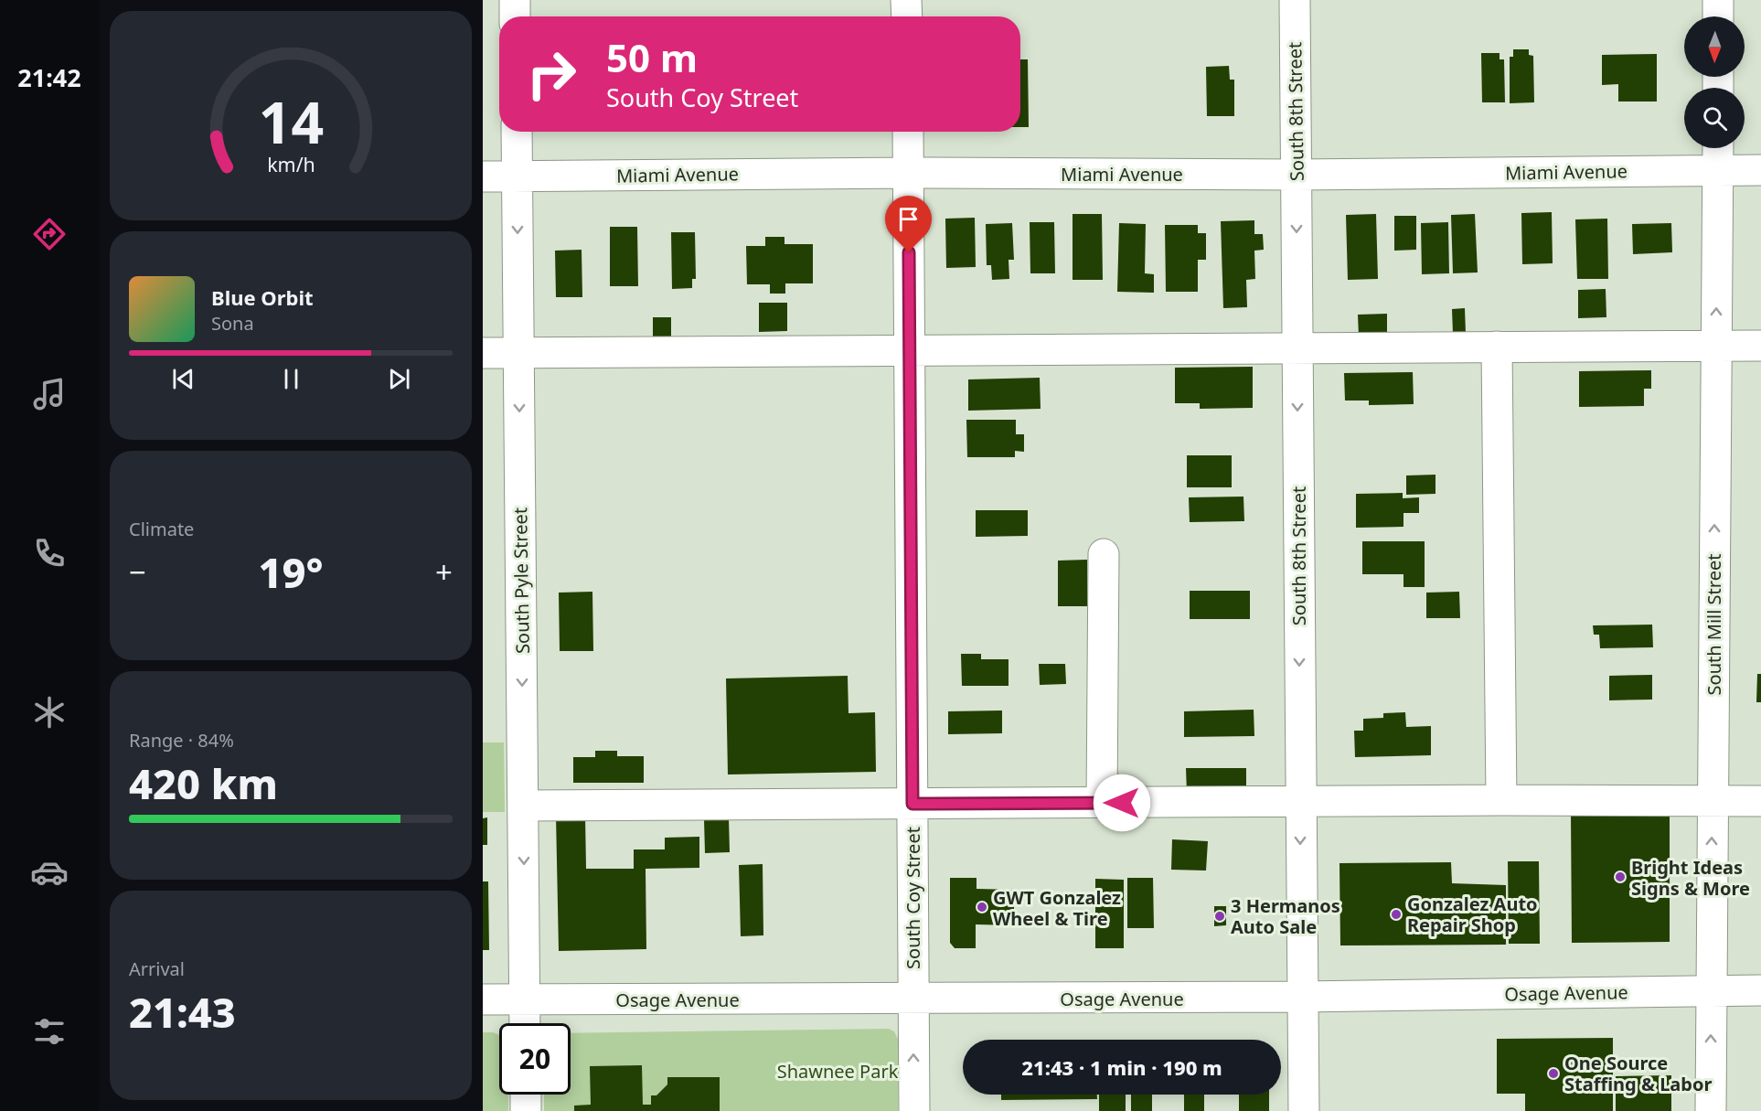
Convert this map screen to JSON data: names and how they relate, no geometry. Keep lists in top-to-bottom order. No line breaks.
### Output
{"streets":{"street":["South 8th Street","Miami Avenue","South Pyle Street","South Mill Street","South Coy Street","Osage Avenue"]},"crossings":[["South 8th Street","Miami Avenue"],["South 8th Street","Osage Avenue"],["Miami Avenue","South Pyle Street"],["Miami Avenue","South Mill Street"],["Miami Avenue","South Coy Street"],["South Pyle Street","Osage Avenue"],["South Mill Street","Osage Avenue"],["South Coy Street","Osage Avenue"]],"one_way":["South Pyle Street"],"parks":["Shawnee Park"],"places":["Bright Ideas Signs & More","GWT Gonzalez Wheel & Tire","Gonzalez Auto Repair Shop","3 Hermanos Auto Sale","One Source Staffing & Labor"],"north":"bottom","page":{"tabs":"21:42","turn":["50 m","South Coy Street"],"song":["Blue Orbit","Sona"],"tile":["Climate",["Range · 84%","420 km"],["Arrival","21:43"]],"heat":["−","19°","+"],"limit":"20","trip":"21:43 · 1 min · 190 m","gauge":["14","km/h"]}}
